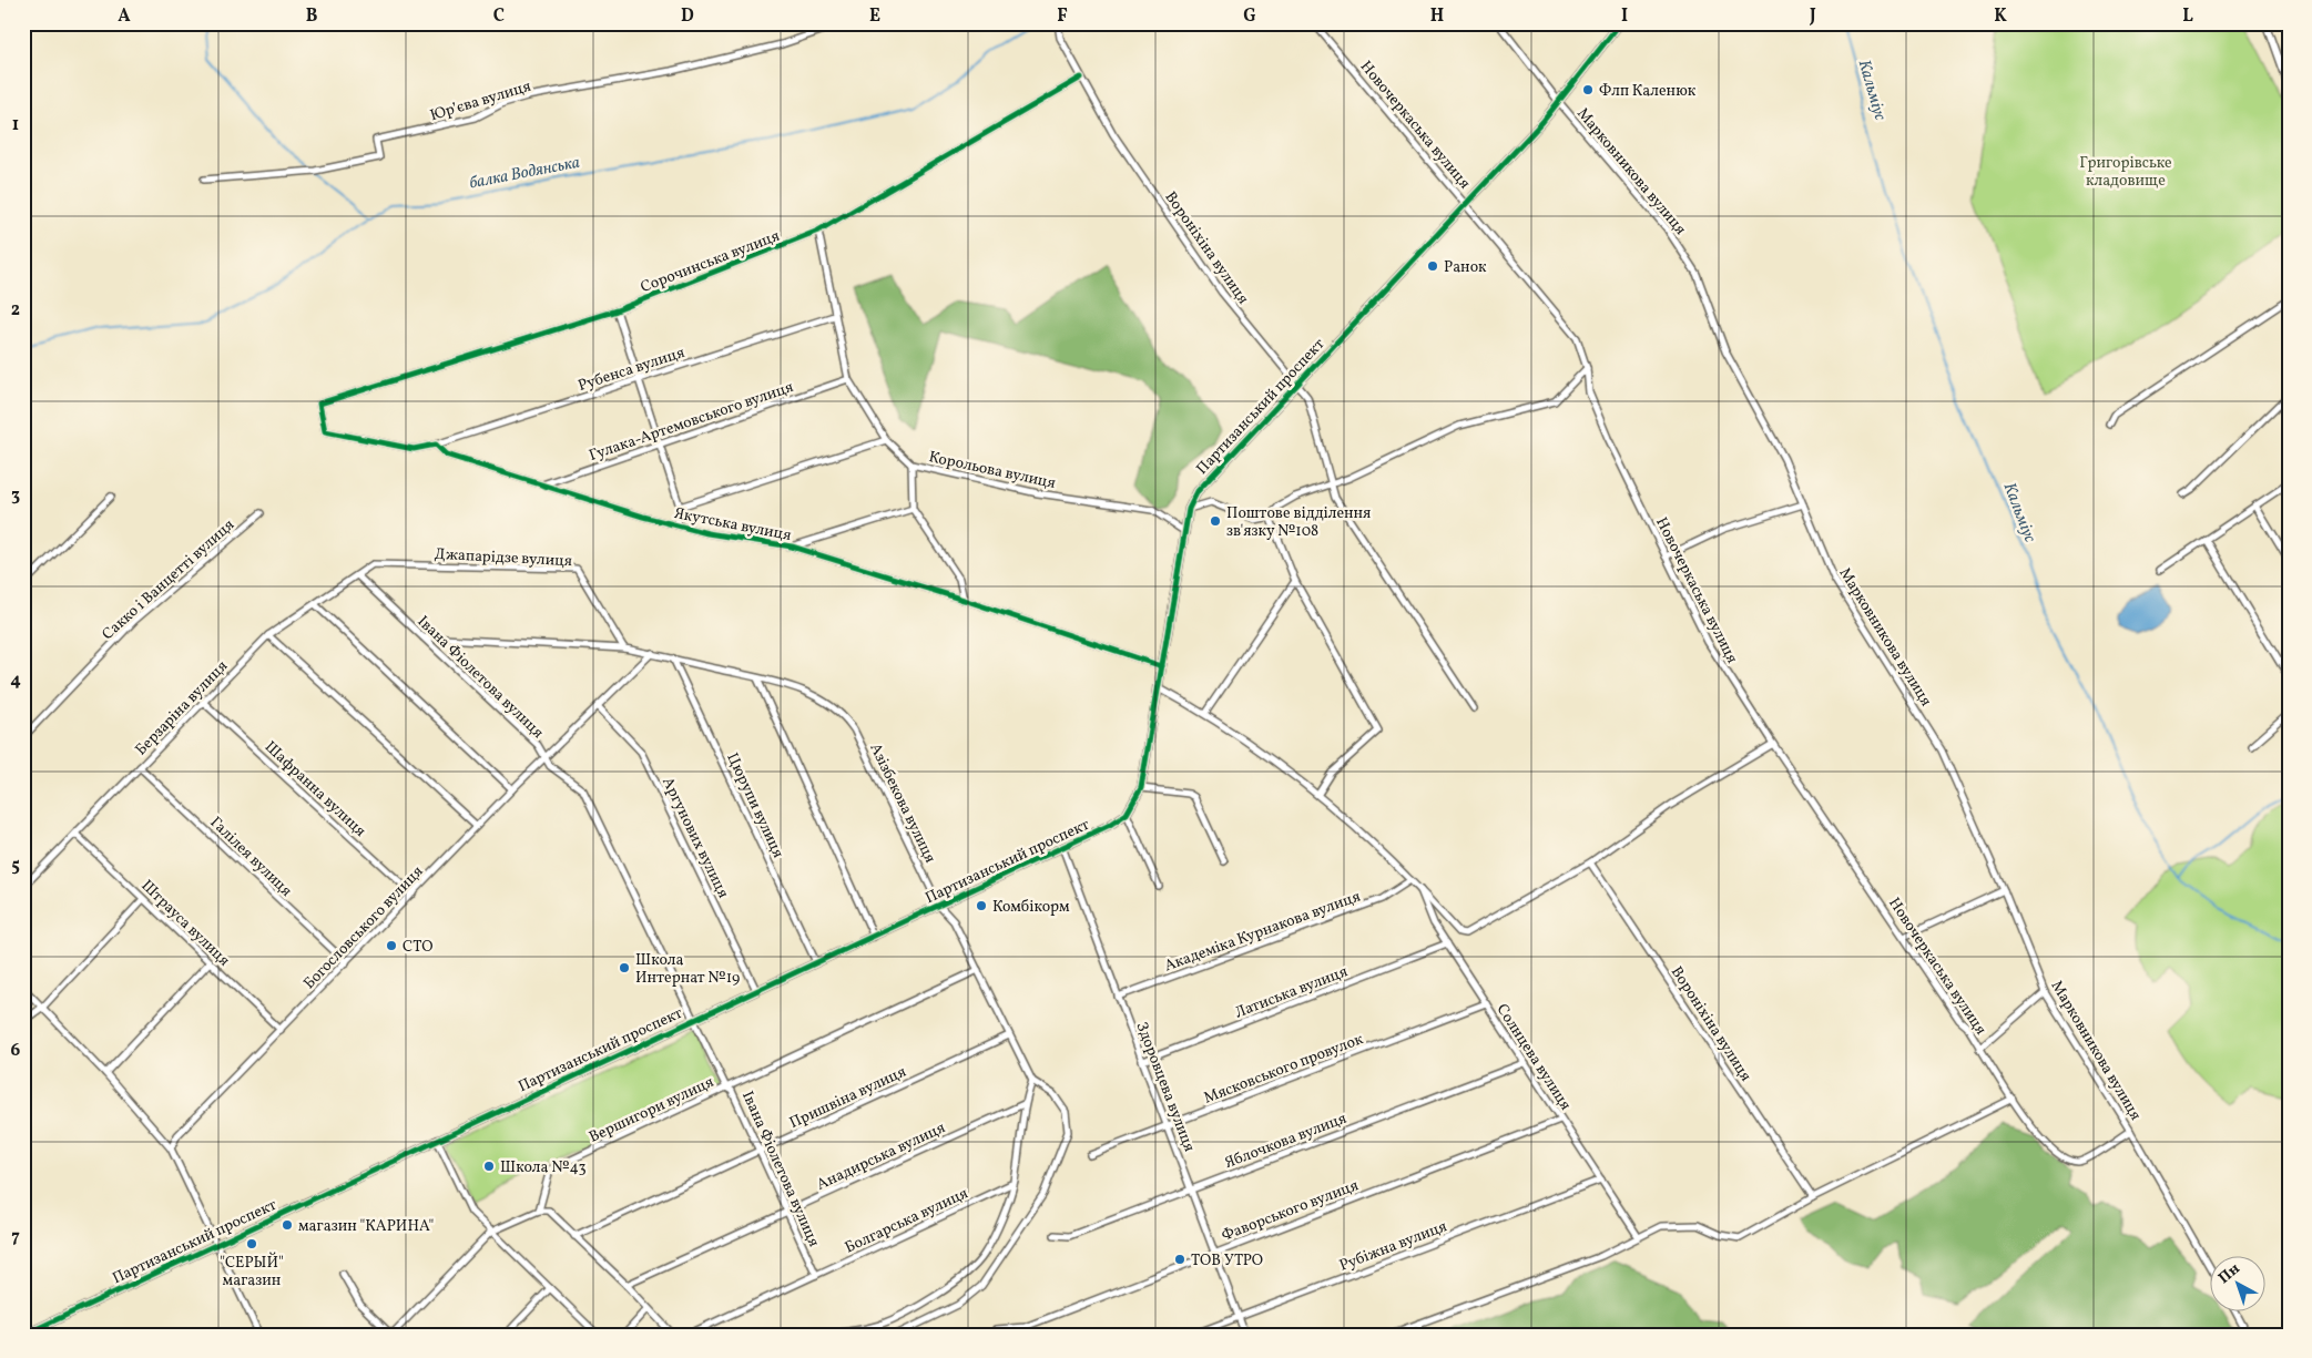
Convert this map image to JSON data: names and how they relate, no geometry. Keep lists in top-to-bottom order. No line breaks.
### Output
{"streets":{"street":["Юр’єва вулиця","Новочеркаська вулиця","Марковникова вулиця","Вороніхіна вулиця","Сорочинська вулиця","Рубенса вулиця","Партизанський проспект","Гулака-Артемовського вулиця","Корольова вулиця","Якутська вулиця","Джапарідзе вулиця","Сакко і Ванцетті вулиця","Івана Фіолетова вулиця","Берзаріна вулиця","Шафранна вулиця","Азізбекова вулиця","Цюрупи вулиця","Аргунових вулиця","Галілея вулиця","Штрауса вулиця","Богословського вулиця","Академіка Курнакова вулиця","Латиська вулиця","Солнцева вулиця","Мясковського провулок","Здоровцева вулиця","Пришвіна вулиця","Вершигори вулиця","Яблочкова вулиця","Анадирська вулиця","Фаворського вулиця","Болгарська вулиця","Рубіжна вулиця"]},"crossings":[["Новочеркаська вулиця","Марковникова вулиця"],["Новочеркаська вулиця","Партизанський проспект"],["Марковникова вулиця","Партизанський проспект"],["Вороніхіна вулиця","Сорочинська вулиця"],["Вороніхіна вулиця","Партизанський проспект"],["Сорочинська вулиця","Рубенса вулиця"],["Сорочинська вулиця","Корольова вулиця"],["Сорочинська вулиця","Якутська вулиця"],["Рубенса вулиця","Корольова вулиця"],["Рубенса вулиця","Якутська вулиця"],["Партизанський проспект","Корольова вулиця"],["Партизанський проспект","Якутська вулиця"],["Партизанський проспект","Івана Фіолетова вулиця"],["Партизанський проспект","Азізбекова вулиця"],["Партизанський проспект","Цюрупи вулиця"],["Партизанський проспект","Аргунових вулиця"],["Партизанський проспект","Здоровцева вулиця"],["Гулака-Артемовського вулиця","Корольова вулиця"],["Гулака-Артемовського вулиця","Якутська вулиця"],["Джапарідзе вулиця","Берзаріна вулиця"],["Джапарідзе вулиця","Азізбекова вулиця"],["Івана Фіолетова вулиця","Берзаріна вулиця"],["Івана Фіолетова вулиця","Азізбекова вулиця"],["Івана Фіолетова вулиця","Богословського вулиця"],["Івана Фіолетова вулиця","Пришвіна вулиця"],["Івана Фіолетова вулиця","Вершигори вулиця"],["Івана Фіолетова вулиця","Анадирська вулиця"],["Івана Фіолетова вулиця","Болгарська вулиця"],["Берзаріна вулиця","Шафранна вулиця"],["Берзаріна вулиця","Галілея вулиця"],["Берзаріна вулиця","Штрауса вулиця"],["Шафранна вулиця","Богословського вулиця"],["Азізбекова вулиця","Цюрупи вулиця"],["Азізбекова вулиця","Богословського вулиця"],["Азізбекова вулиця","Пришвіна вулиця"],["Азізбекова вулиця","Вершигори вулиця"],["Аргунових вулиця","Богословського вулиця"],["Галілея вулиця","Богословського вулиця"],["Штрауса вулиця","Богословського вулиця"],["Академіка Курнакова вулиця","Здоровцева вулиця"],["Латиська вулиця","Солнцева вулиця"],["Латиська вулиця","Здоровцева вулиця"],["Солнцева вулиця","Мясковського провулок"],["Солнцева вулиця","Яблочкова вулиця"],["Солнцева вулиця","Фаворського вулиця"],["Солнцева вулиця","Рубіжна вулиця"],["Мясковського провулок","Здоровцева вулиця"],["Здоровцева вулиця","Яблочкова вулиця"],["Здоровцева вулиця","Фаворського вулиця"],["Здоровцева вулиця","Рубіжна вулиця"]],"water":["Кальміус","балка Водянська"],"parks":["Григорівське кладовище"],"places":["Флп Каленюк","Ранок","Поштове відділення зв'язку №108","Комбікорм","СТО","Школа Интернат №19","Школа №43","магазин \"КАРИНА\"","\"СЕРЫЙ\" магазин","ТОВ УТРО"],"north":"top left","grid":{"columns":["A","B","C","D","E","F","G","H","I","J","K","L"],"rows":["1","2","3","4","5","6","7"]}}
